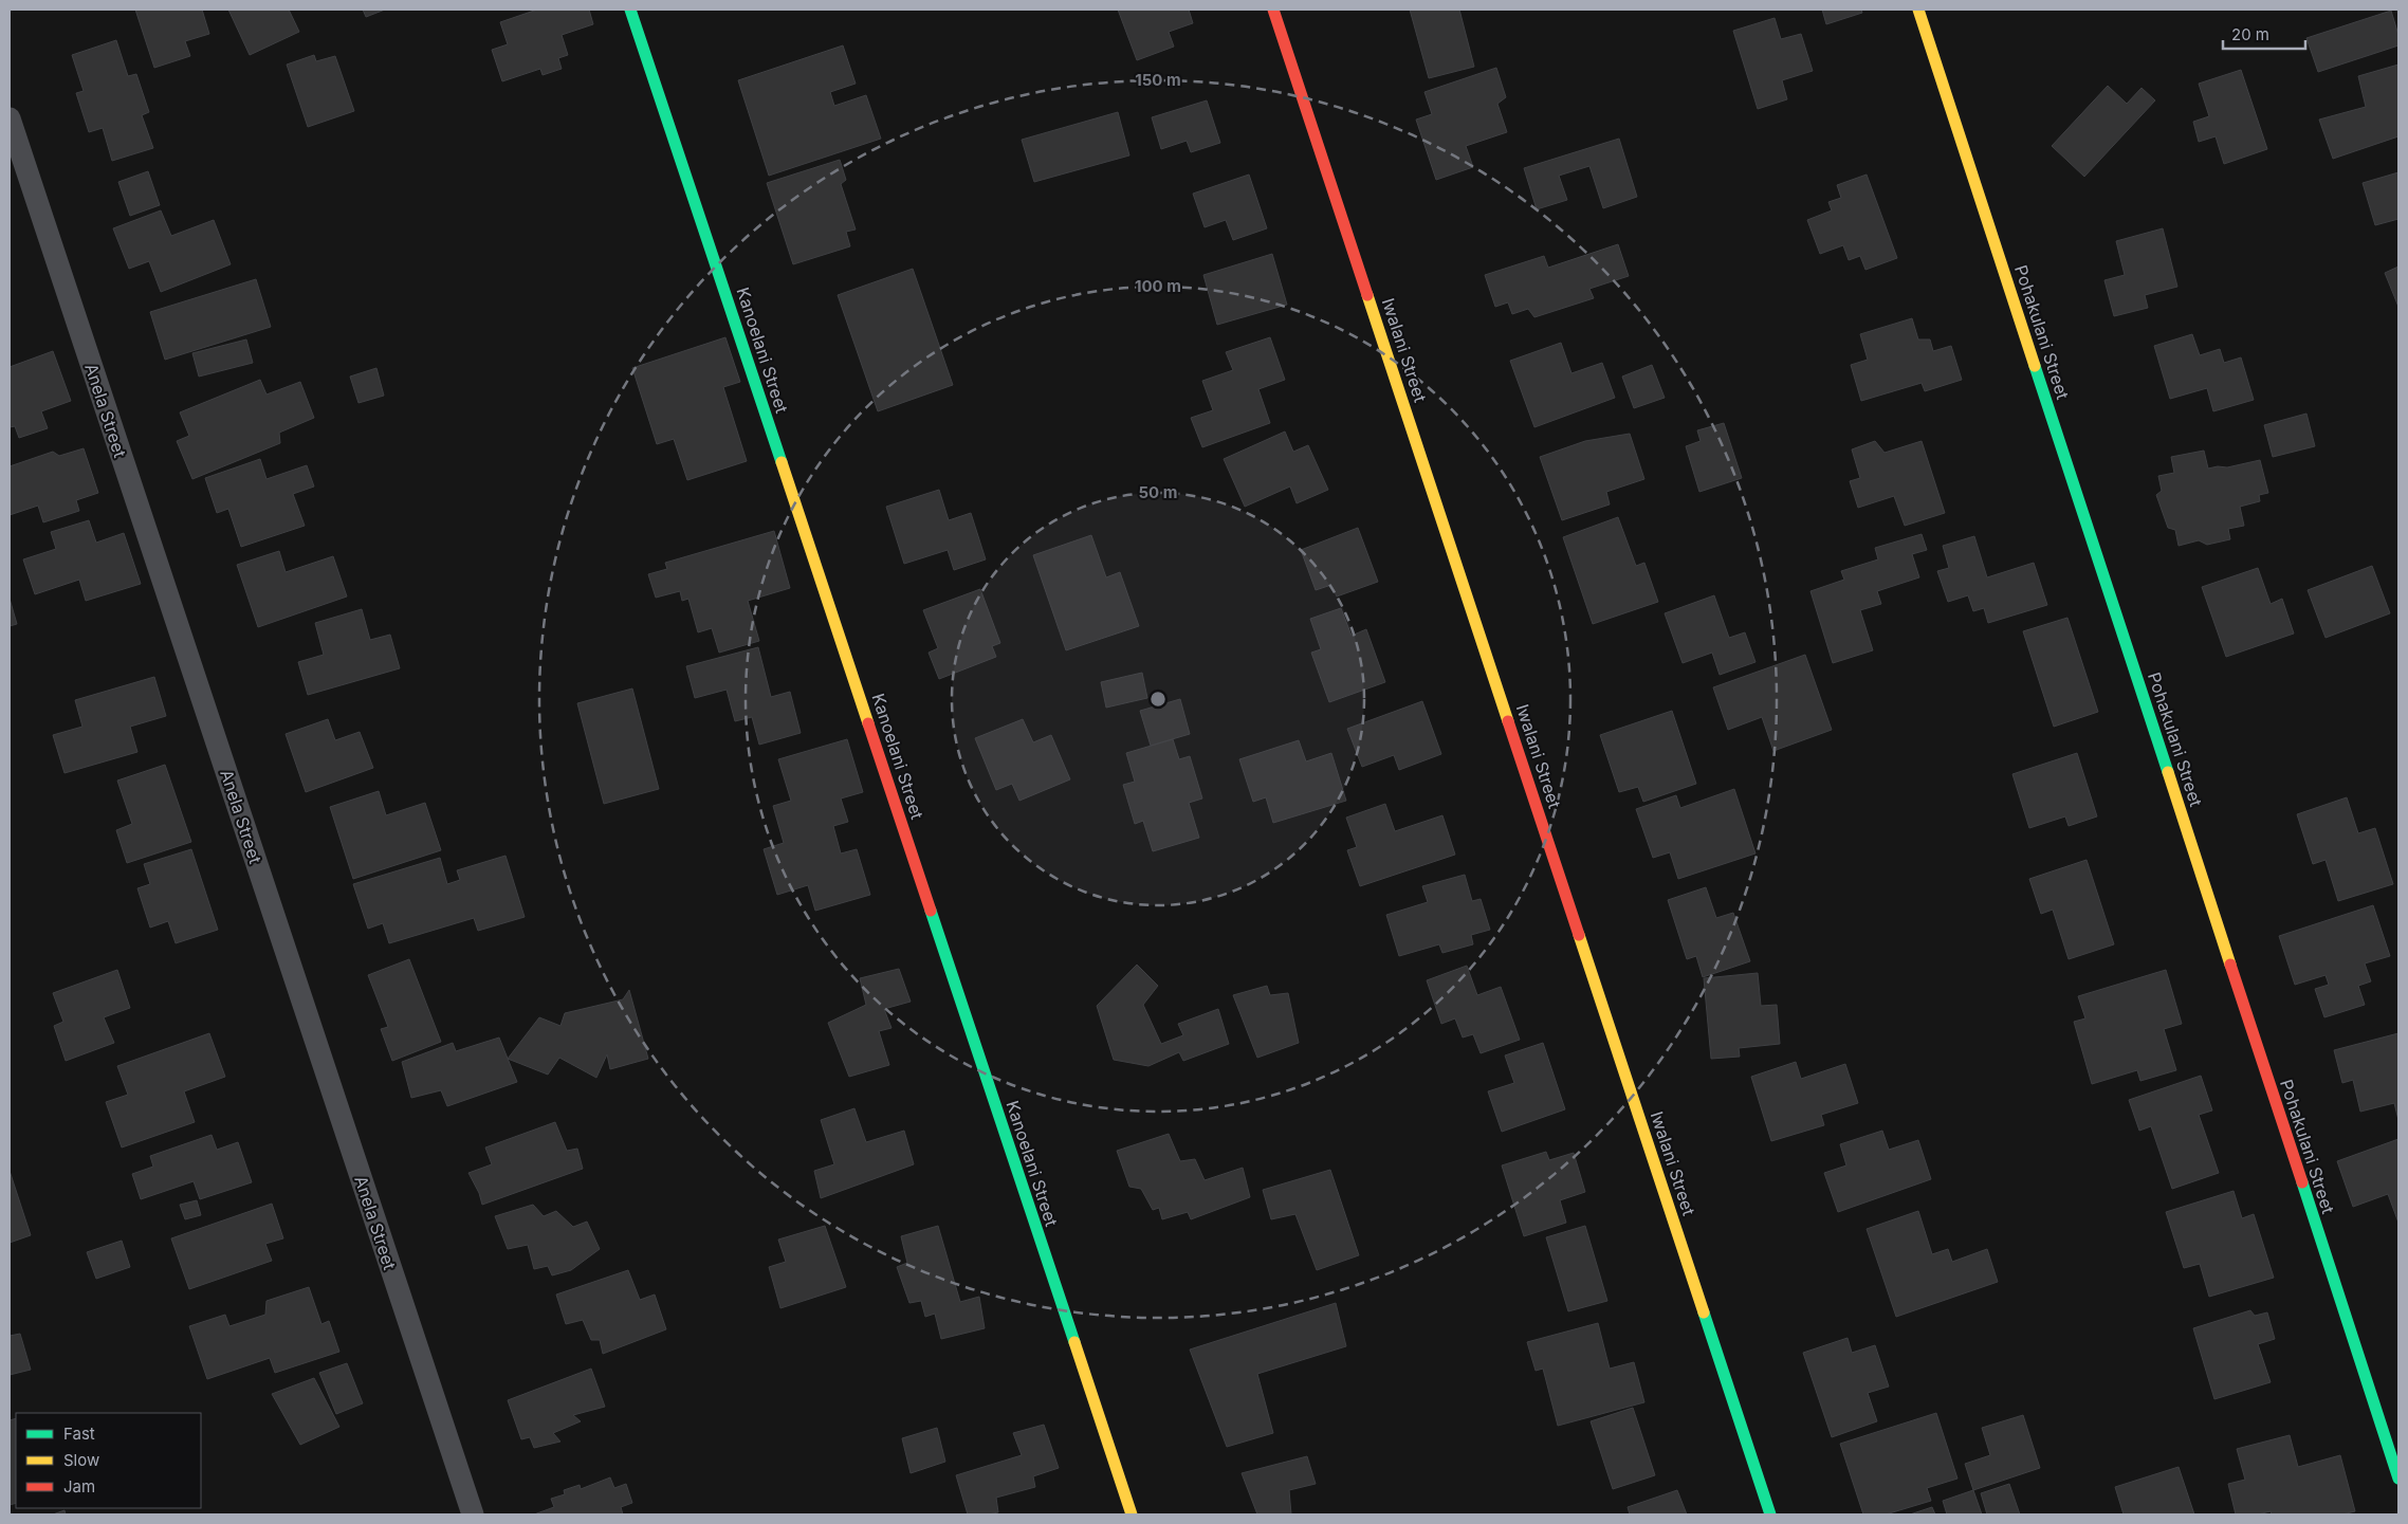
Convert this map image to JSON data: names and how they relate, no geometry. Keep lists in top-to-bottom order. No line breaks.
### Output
{"streets":{"street":["Pohakulani Street","Kanoelani Street","Iwalani Street","Anela Street"]},"legend":["Fast","Slow","Jam"],"scale_bar":"20 m","rings":["150 m","100 m","50 m"]}
